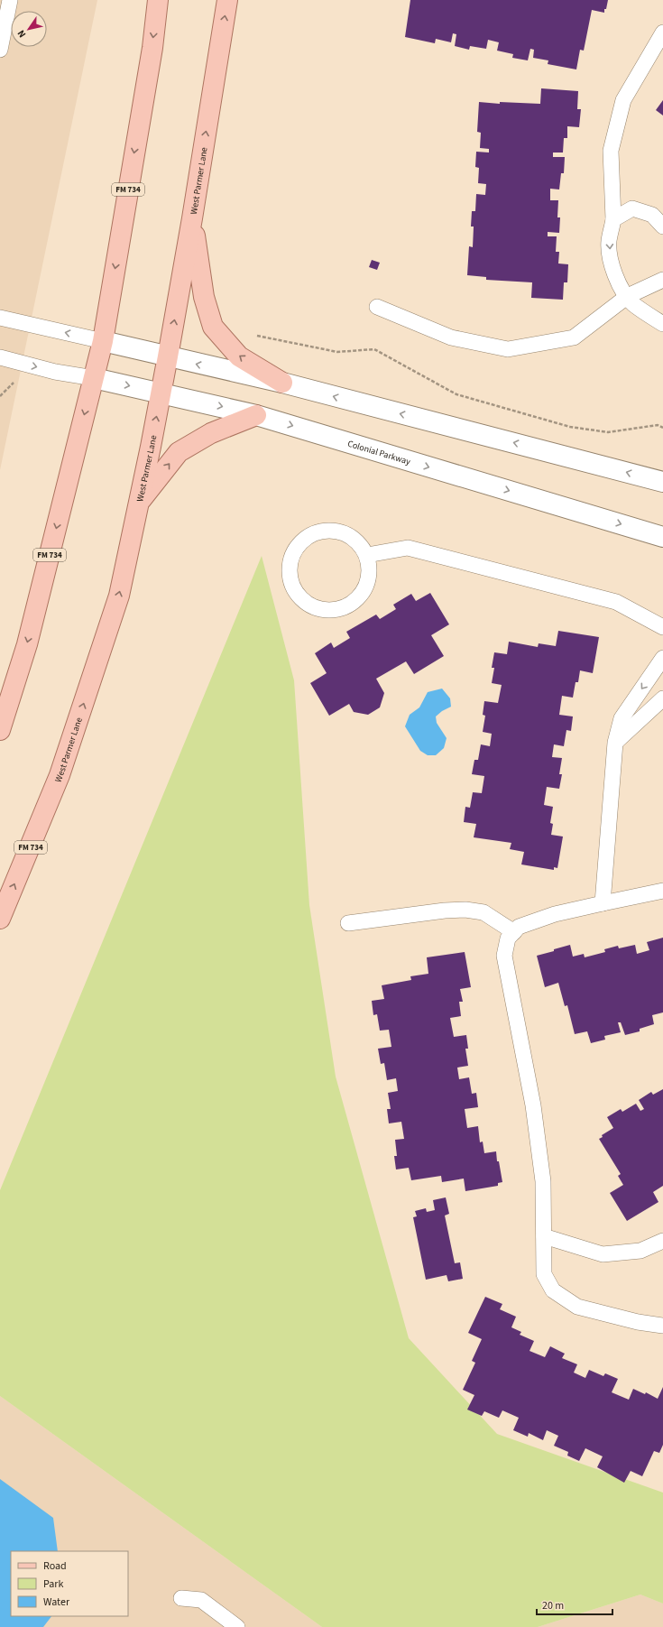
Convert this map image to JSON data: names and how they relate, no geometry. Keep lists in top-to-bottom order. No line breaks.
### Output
{"streets":{"main road":["West Parmer Lane","FM 734"],"street":["Colonial Parkway"]},"crossings":[["West Parmer Lane","Colonial Parkway"],["FM 734","Colonial Parkway"]],"legend":["Road","Park","Water"],"scale_bar":"20 m","north":"bottom left"}
